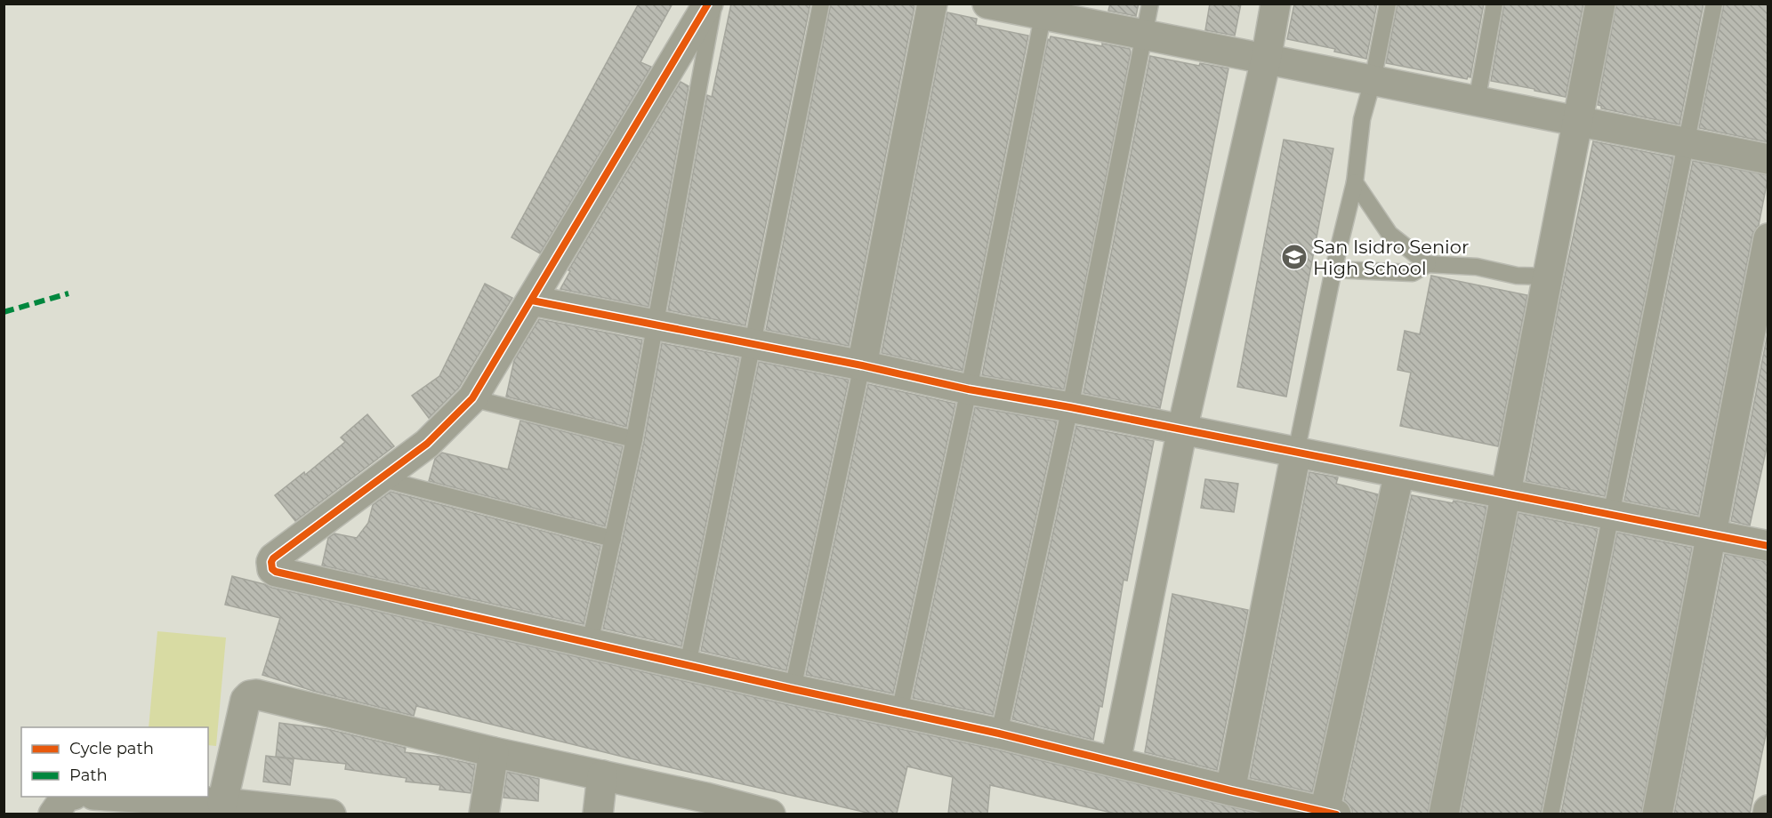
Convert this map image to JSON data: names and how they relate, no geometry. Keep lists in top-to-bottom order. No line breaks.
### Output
{"places":{"school or university":["San Isidro Senior High School"]},"legend":["Cycle path","Path"]}
